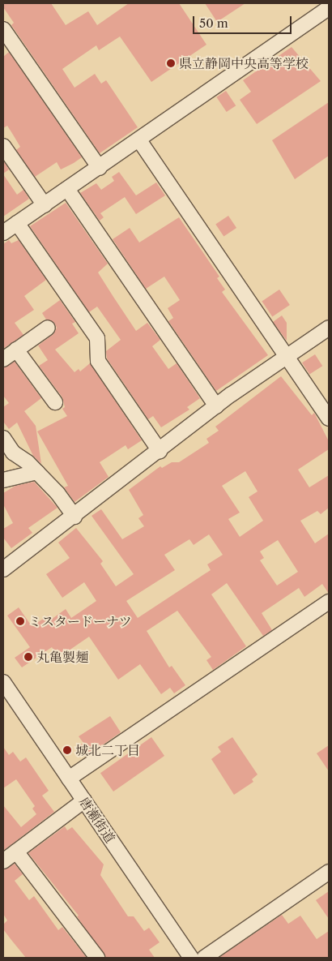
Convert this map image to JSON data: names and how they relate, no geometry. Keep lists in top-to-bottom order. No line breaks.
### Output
{"streets":{"street":["唐瀬街道"]},"places":["県立静岡中央高等学校","ミスタードーナツ","丸亀製麺","城北二丁目"],"scale_bar":"50 m"}
